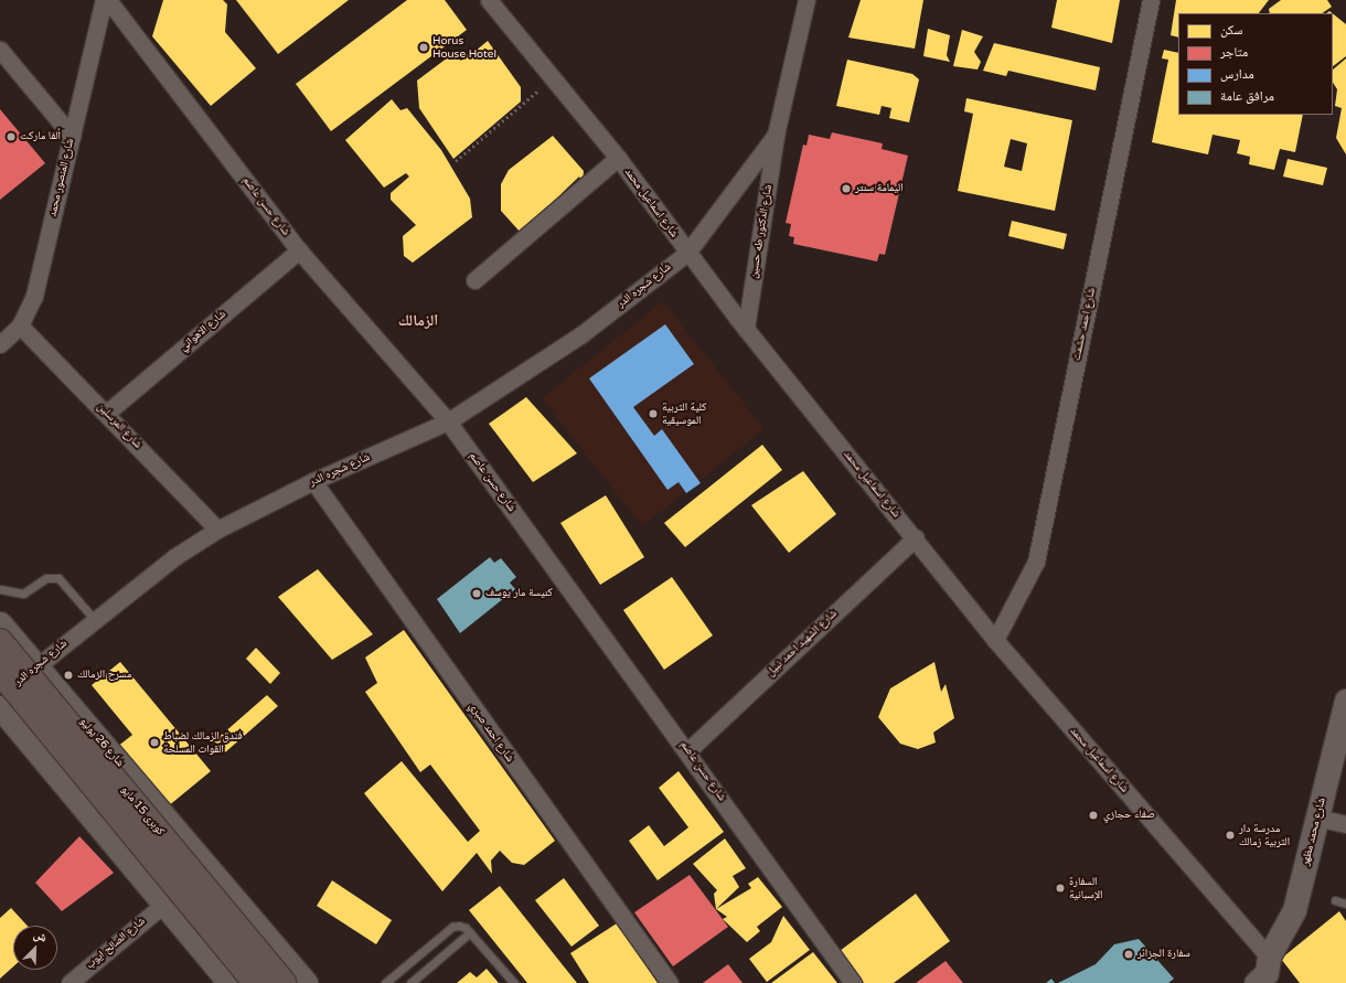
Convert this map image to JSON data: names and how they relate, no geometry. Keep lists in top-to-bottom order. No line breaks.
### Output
{"streets":{"highway":["كوبرى 15 مايو"],"street":["شارع المنصور محمد","شارع اسماعيل محمد","شارع حسن عاصم","شارع الدكتور طه حسين","شارع شجره الدر","شارع احمد حشمت","شارع الاهواني","شارع المرسلين","شارع الشهيد احمد نبيل","شارع احمد صبري","شارع 26 يوليو","شارع محمد مظهر","شارع الصالح ايوب"]},"crossings":[["شارع المنصور محمد","شارع المرسلين"],["شارع اسماعيل محمد","شارع الدكتور طه حسين"],["شارع اسماعيل محمد","شارع شجره الدر"],["شارع اسماعيل محمد","شارع احمد حشمت"],["شارع اسماعيل محمد","شارع الشهيد احمد نبيل"],["شارع اسماعيل محمد","شارع محمد مظهر"],["شارع حسن عاصم","شارع شجره الدر"],["شارع حسن عاصم","شارع الاهواني"],["شارع حسن عاصم","شارع الشهيد احمد نبيل"],["شارع الدكتور طه حسين","شارع شجره الدر"],["شارع شجره الدر","شارع المرسلين"],["شارع شجره الدر","شارع احمد صبري"],["شارع شجره الدر","شارع 26 يوليو"],["شارع الاهواني","شارع المرسلين"]],"districts":["الزمالك"],"places":["Horus House Hotel","ألفا ماركت","اليمامة سنتر","كلية التربية الموسيقية","كنيسة مار يوسف","مسرح الزمالك","فندق الزمالك لضباط القوات المسلحة","صفاء حجازي","مدرسة دار التربية زمالك","السفارة الإسبانية","سفارة الجزائر"],"legend":["سكن","متاجر","مدارس","مرافق عامة"],"north":"top right"}
